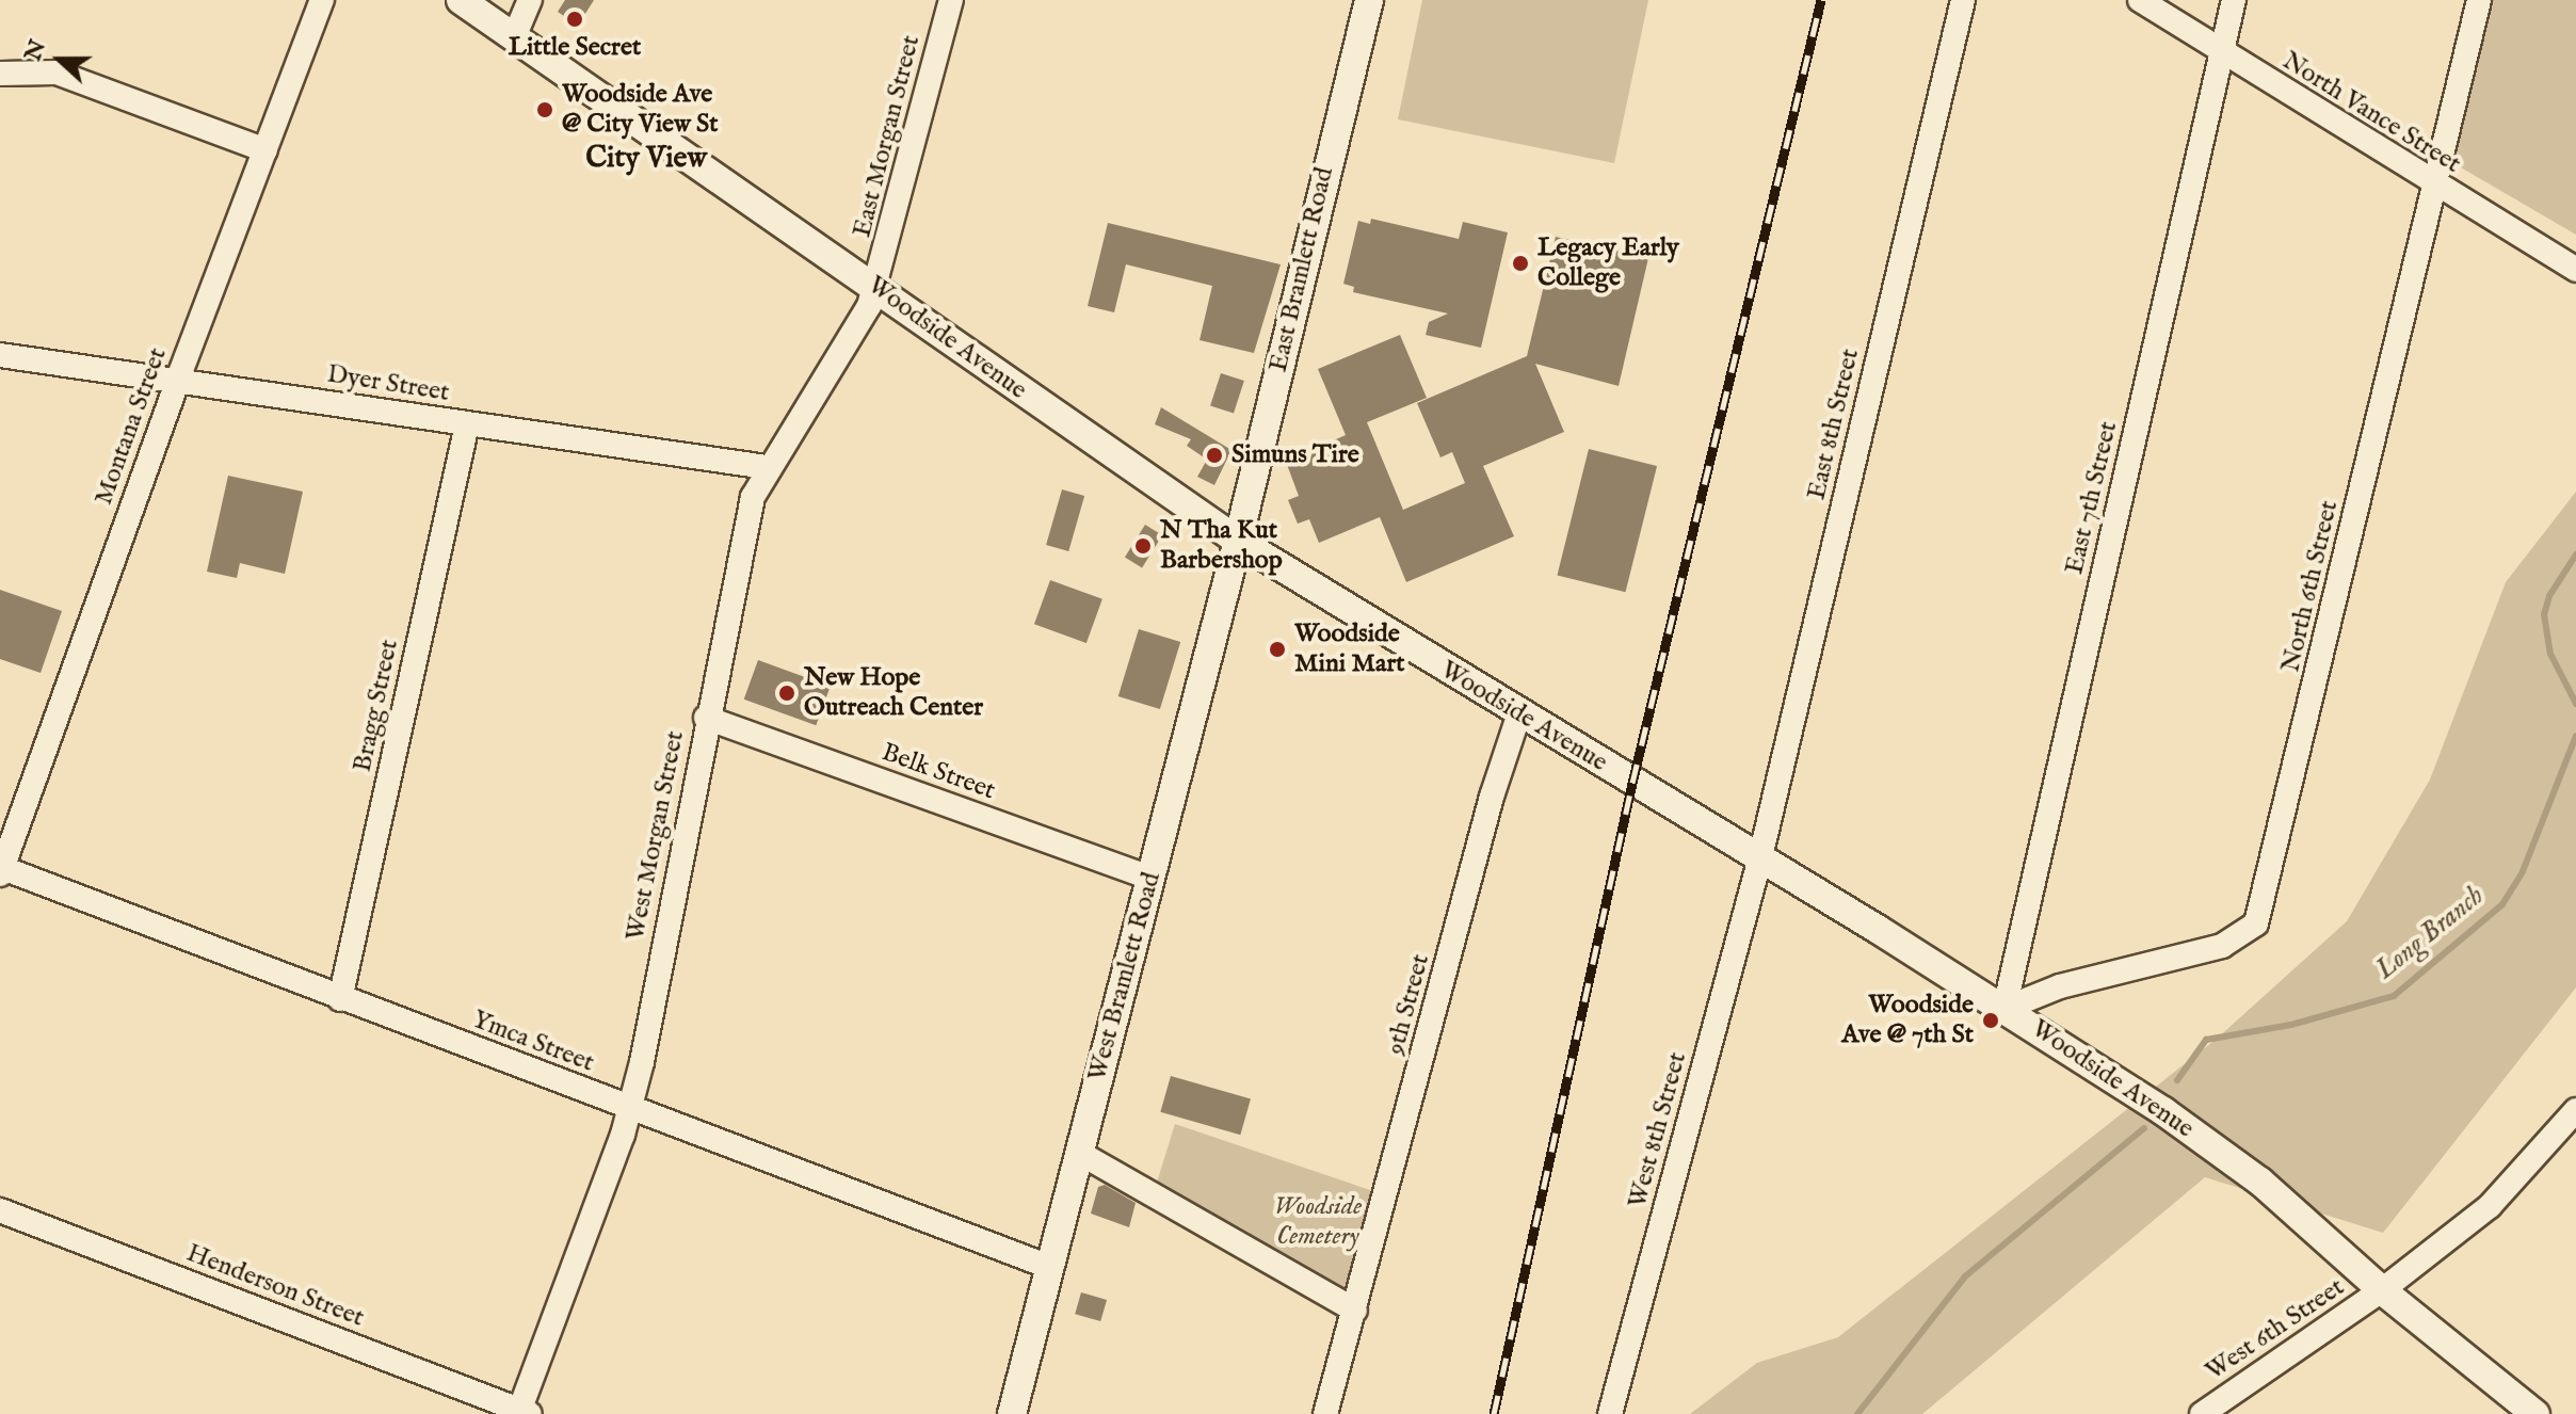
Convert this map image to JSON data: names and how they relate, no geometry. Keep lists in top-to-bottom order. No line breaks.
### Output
{"streets":{"street":["North Vance Street","East Morgan Street","East Bramlett Road","Woodside Avenue","Dyer Street","East 8th Street","Montana Street","East 7th Street","North 6th Street","Bragg Street","Belk Street","West Morgan Street","West Bramlett Road","9th Street","Ymca Street","West 8th Street","Henderson Street","West 6th Street"]},"crossings":[["North Vance Street","East 7th Street"],["North Vance Street","North 6th Street"],["East Morgan Street","Woodside Avenue"],["East Morgan Street","West Morgan Street"],["East Bramlett Road","Woodside Avenue"],["East Bramlett Road","West Bramlett Road"],["Woodside Avenue","East 8th Street"],["Woodside Avenue","East 7th Street"],["Woodside Avenue","North 6th Street"],["Woodside Avenue","West Morgan Street"],["Woodside Avenue","West Bramlett Road"],["Woodside Avenue","9th Street"],["Woodside Avenue","West 8th Street"],["Woodside Avenue","West 6th Street"],["Dyer Street","Montana Street"],["Dyer Street","Bragg Street"],["Dyer Street","West Morgan Street"],["East 8th Street","West 8th Street"],["Montana Street","Ymca Street"],["East 7th Street","North 6th Street"],["Bragg Street","Ymca Street"],["Belk Street","West Morgan Street"],["Belk Street","West Bramlett Road"],["West Morgan Street","Ymca Street"],["West Morgan Street","Henderson Street"],["West Bramlett Road","Ymca Street"]],"districts":["City View"],"water":["Long Branch"],"parks":["Woodside Cemetery"],"places":["Little Secret","Woodside Ave @ City View St","Legacy Early College","Simuns Tire","N Tha Kut Barbershop","Woodside Mini Mart","New Hope Outreach Center","Woodside Ave @ 7th St"],"north":"left"}
